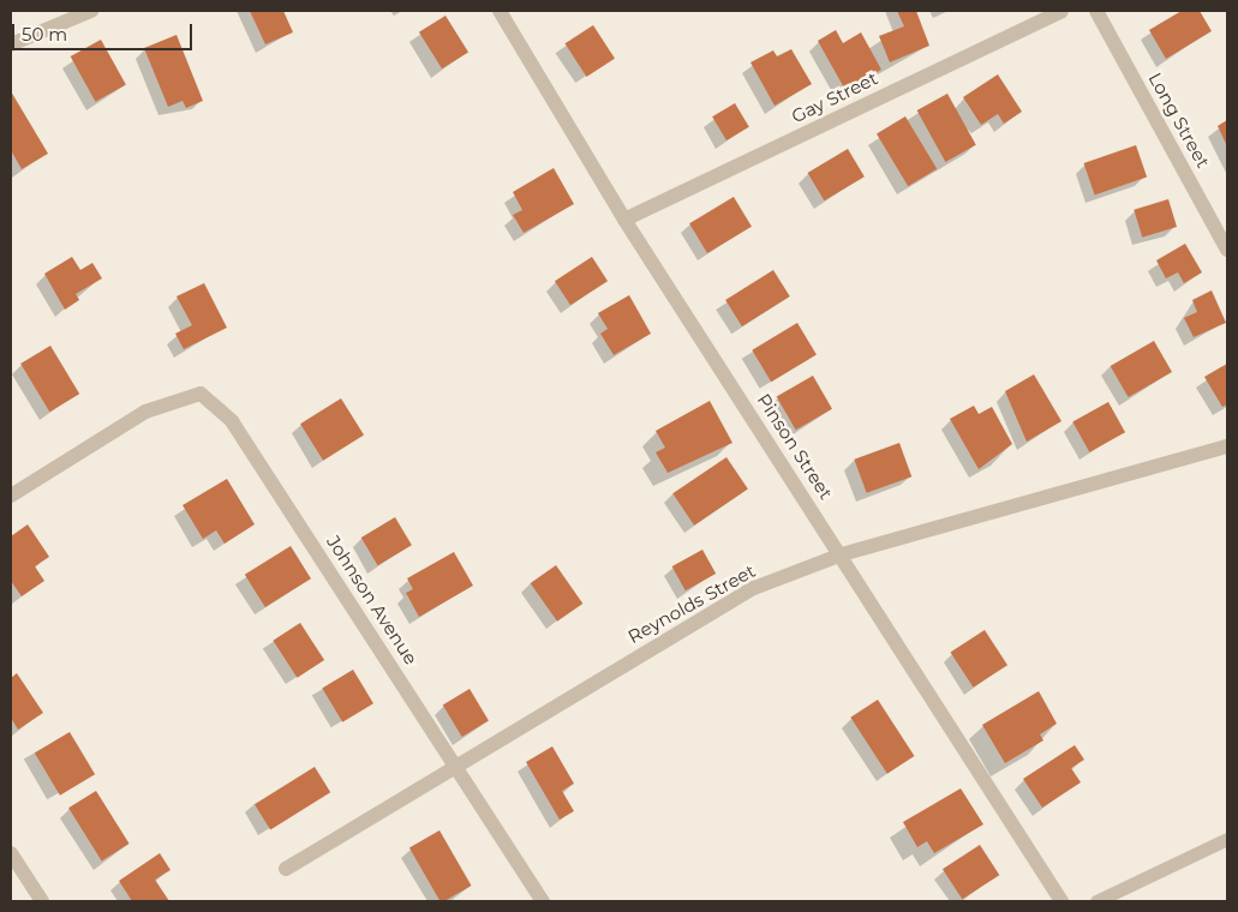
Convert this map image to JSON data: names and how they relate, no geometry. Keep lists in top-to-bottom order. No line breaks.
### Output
{"streets":{"street":["Gay Street","Long Street","Pinson Street","Johnson Avenue","Reynolds Street"]},"crossings":[["Gay Street","Pinson Street"],["Pinson Street","Reynolds Street"],["Johnson Avenue","Reynolds Street"]],"scale_bar":"50 m"}
